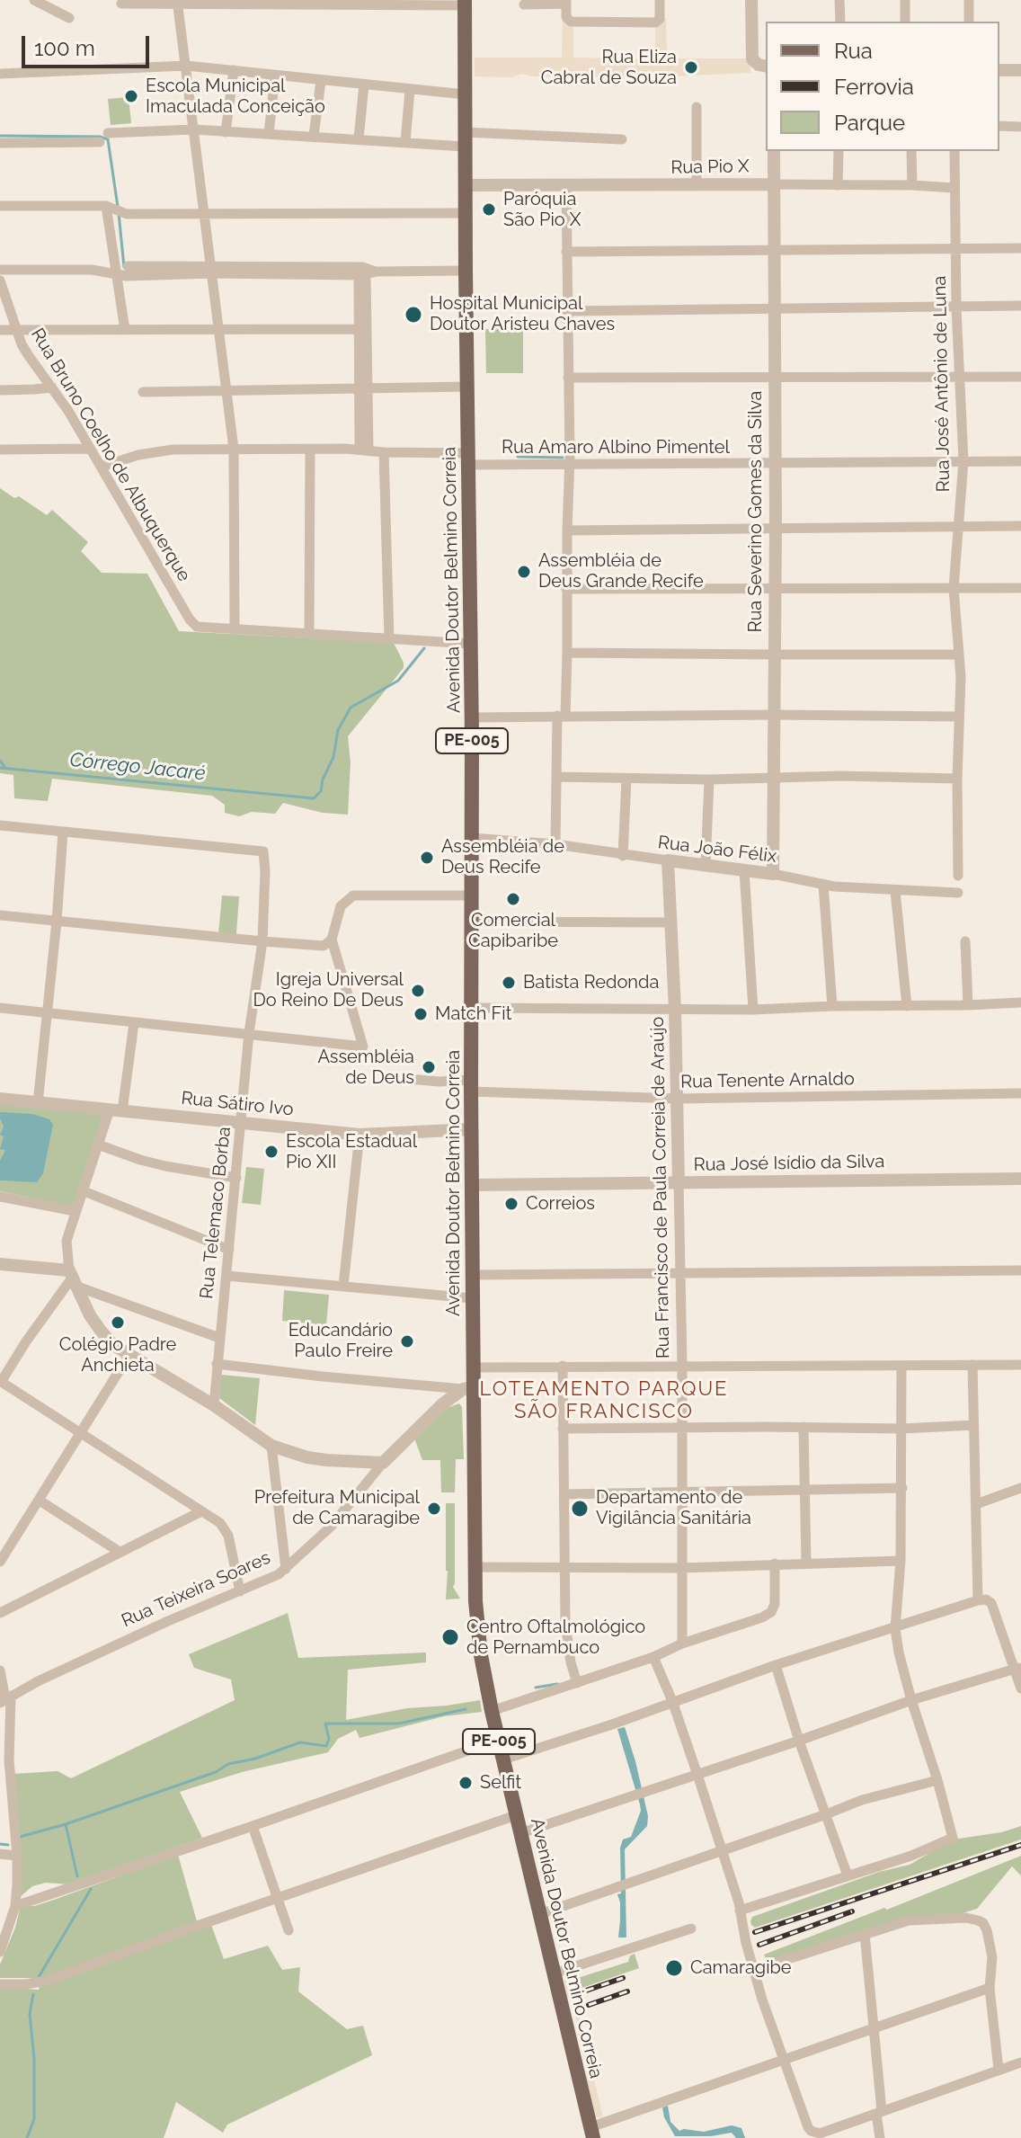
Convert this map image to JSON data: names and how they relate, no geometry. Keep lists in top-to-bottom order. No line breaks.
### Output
{"streets":{"main road":["Avenida Doutor Belmino Correia","PE-005"],"street":["Rua Pio X","Rua José Antônio de Luna","Rua Amaro Albino Pimentel","Rua Bruno Coelho de Albuquerque","Rua Severino Gomes da Silva","Rua João Félix","Rua Tenente Arnaldo","Rua Sátiro Ivo","Rua José Isídio da Silva","Rua Francisco de Paula Correia de Araújo","Rua Telemaco Borba","Rua Teixeira Soares"]},"crossings":[["Rua Pio X","Rua José Antônio de Luna"],["Rua Pio X","Rua Severino Gomes da Silva"],["Rua Pio X","Avenida Doutor Belmino Correia"],["Rua José Antônio de Luna","Rua Amaro Albino Pimentel"],["Rua Amaro Albino Pimentel","Rua Bruno Coelho de Albuquerque"],["Rua Amaro Albino Pimentel","Rua Severino Gomes da Silva"],["Rua Amaro Albino Pimentel","Avenida Doutor Belmino Correia"],["Rua Bruno Coelho de Albuquerque","Avenida Doutor Belmino Correia"],["Rua Severino Gomes da Silva","Rua João Félix"],["Avenida Doutor Belmino Correia","Rua João Félix"],["Avenida Doutor Belmino Correia","Rua Tenente Arnaldo"],["Avenida Doutor Belmino Correia","Rua Sátiro Ivo"],["Avenida Doutor Belmino Correia","Rua José Isídio da Silva"],["Avenida Doutor Belmino Correia","Rua Teixeira Soares"],["Rua João Félix","Rua Francisco de Paula Correia de Araújo"],["Rua Tenente Arnaldo","Rua Francisco de Paula Correia de Araújo"],["Rua Sátiro Ivo","Rua Telemaco Borba"],["Rua José Isídio da Silva","Rua Francisco de Paula Correia de Araújo"]],"districts":["LOTEAMENTO PARQUE SÃO FRANCISCO"],"water":["Córrego Jacaré"],"places":["Rua Eliza Cabral de Souza","Escola Municipal Imaculada Conceição","Paróquia São Pio X","Hospital Municipal Doutor Aristeu Chaves","Assembléia de Deus Grande Recife","Assembléia de Deus Recife","Comercial Capibaribe","Batista Redonda","Igreja Universal Do Reino De Deus","Match Fit","Assembléia de Deus","Escola Estadual Pio XII","Correios","Colégio Padre Anchieta","Educandário Paulo Freire","Prefeitura Municipal de Camaragibe","Departamento de Vigilância Sanitária","Centro Oftalmológico de Pernambuco","Selfit","Camaragibe"],"legend":["Rua","Ferrovia","Parque"],"scale_bar":"100 m"}
